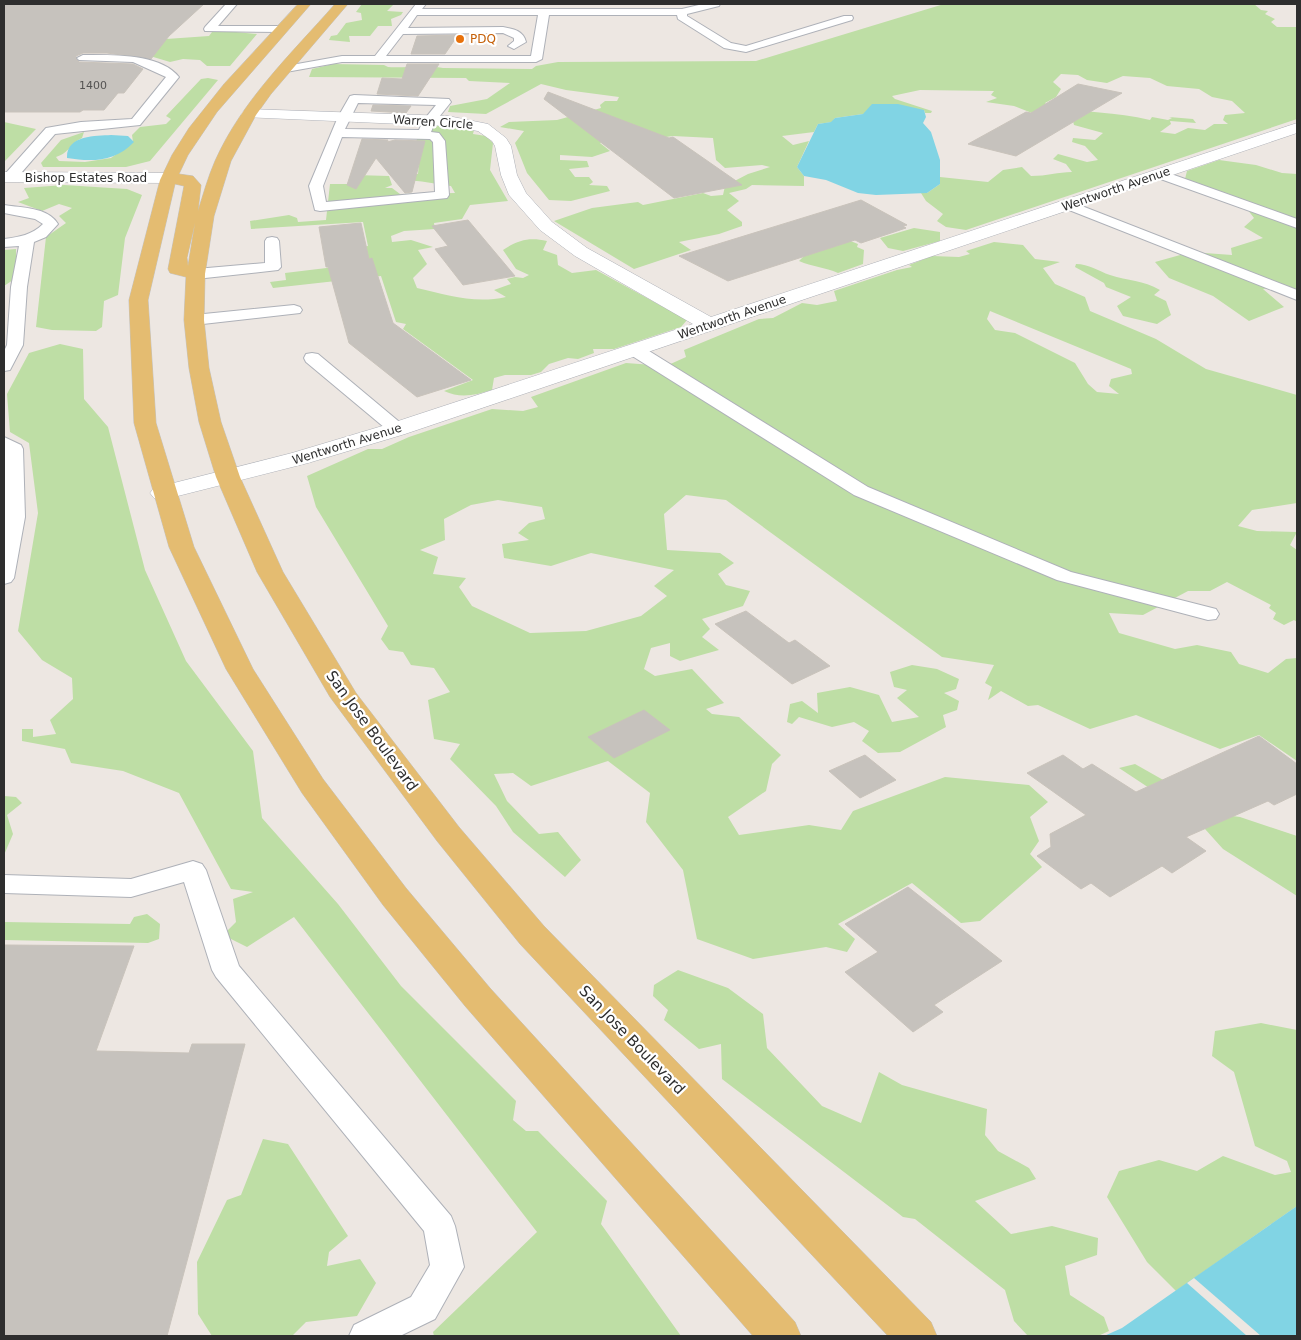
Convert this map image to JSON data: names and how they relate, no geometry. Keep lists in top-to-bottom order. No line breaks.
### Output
{"streets":{"main road":["San Jose Boulevard"],"street":["Warren Circle","Bishop Estates Road","Wentworth Avenue"]},"crossings":[["Warren Circle","Wentworth Avenue"],["Warren Circle","San Jose Boulevard"],["Wentworth Avenue","San Jose Boulevard"]],"places":["PDQ"],"house_numbers":["1400"]}
